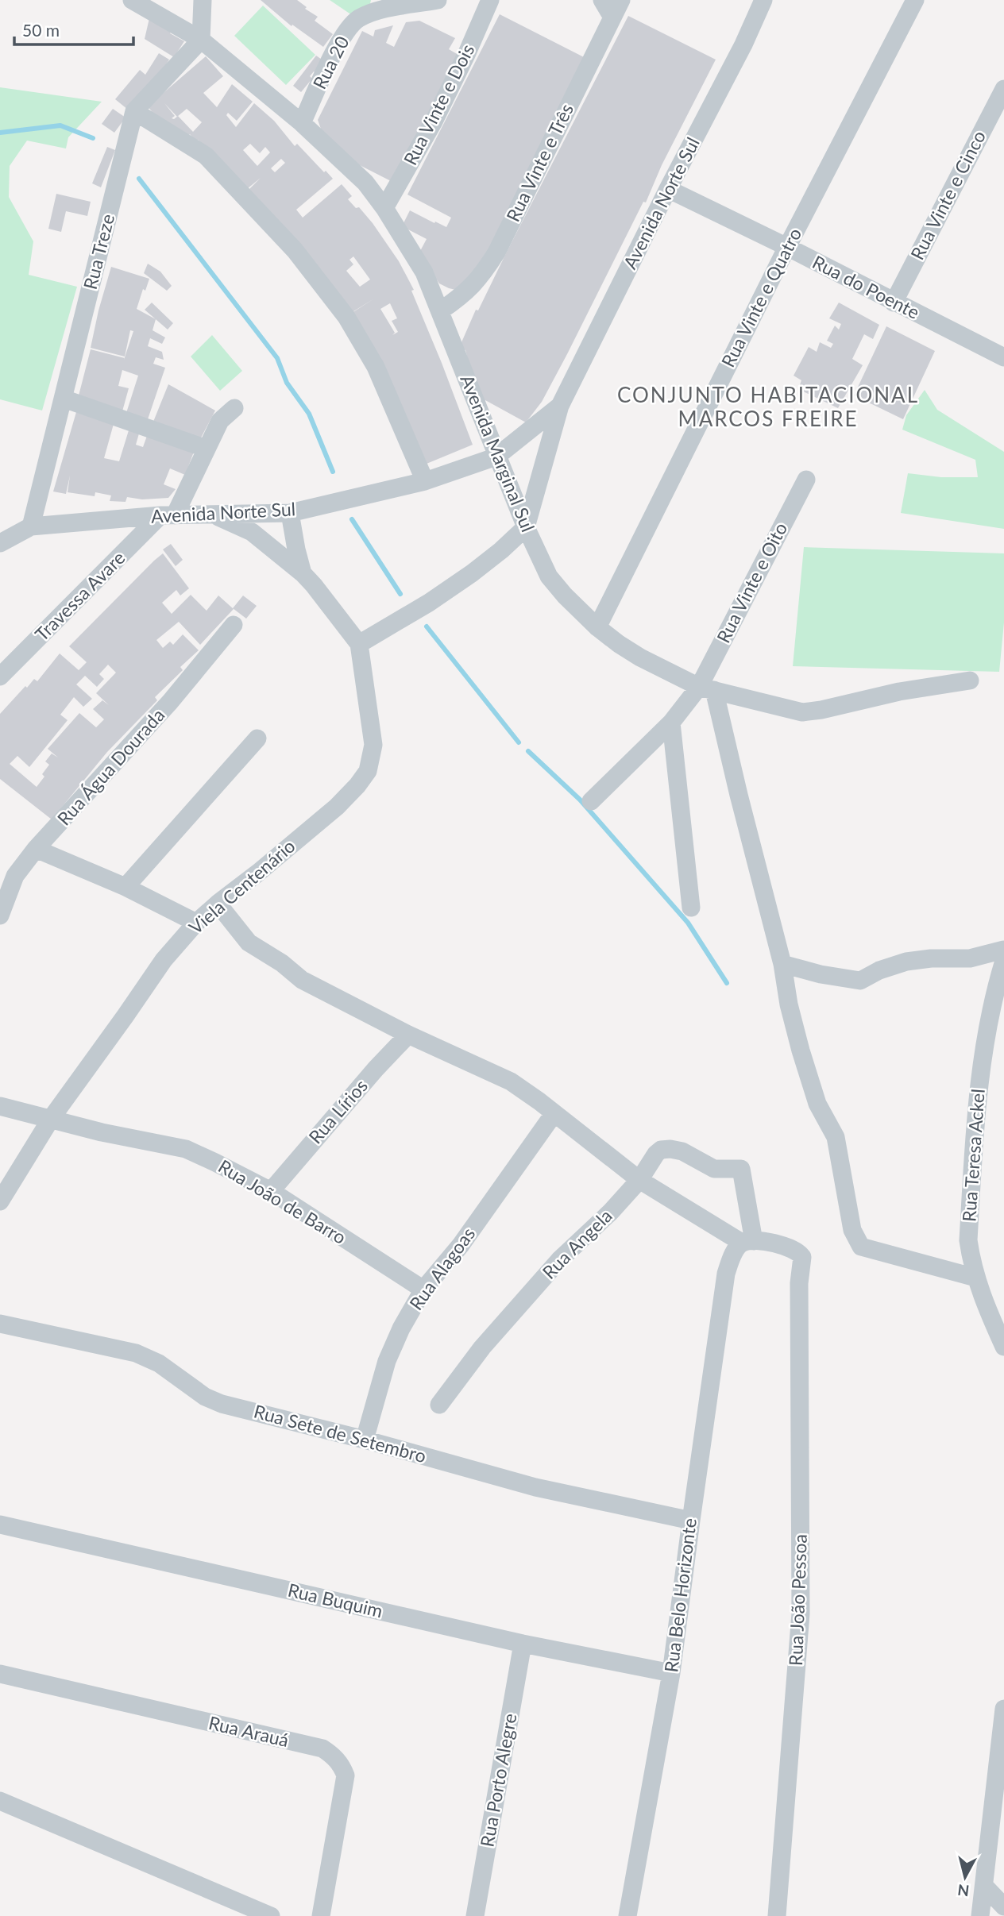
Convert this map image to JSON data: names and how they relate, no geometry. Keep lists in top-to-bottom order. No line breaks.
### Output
{"streets":{"street":["Rua 20","Rua Vinte e Dois","Rua Vinte e Três","Rua Vinte e Cinco","Avenida Norte Sul","Rua Treze","Rua do Poente","Rua Vinte e Quatro","Avenida Marginal Sul","Rua Vinte e Oito","Travessa Avare","Rua Água Dourada","Viela Centenário","Rua Lírios","Rua Teresa Ackel","Rua João de Barro","Rua Angela","Rua Alagoas","Rua Sete de Setembro","Rua Belo Horizonte","Rua João Pessoa","Rua Buquim","Rua Arauá","Rua Porto Alegre"]},"crossings":[["Rua 20","Avenida Marginal Sul"],["Rua Vinte e Dois","Avenida Marginal Sul"],["Rua Vinte e Três","Avenida Marginal Sul"],["Rua Vinte e Cinco","Rua do Poente"],["Avenida Norte Sul","Rua Treze"],["Avenida Norte Sul","Rua do Poente"],["Avenida Norte Sul","Avenida Marginal Sul"],["Avenida Norte Sul","Travessa Avare"],["Rua Treze","Avenida Marginal Sul"],["Rua do Poente","Rua Vinte e Quatro"],["Rua Vinte e Quatro","Avenida Marginal Sul"],["Avenida Marginal Sul","Rua Vinte e Oito"],["Viela Centenário","Rua João de Barro"],["Rua Lírios","Rua João de Barro"],["Rua João de Barro","Rua Alagoas"],["Rua Angela","Rua Belo Horizonte"],["Rua Angela","Rua João Pessoa"],["Rua Alagoas","Rua Sete de Setembro"],["Rua Sete de Setembro","Rua Belo Horizonte"],["Rua Belo Horizonte","Rua João Pessoa"],["Rua Belo Horizonte","Rua Buquim"],["Rua Buquim","Rua Porto Alegre"]],"districts":["CONJUNTO HABITACIONAL MARCOS FREIRE"],"scale_bar":"50 m","north":"bottom"}
